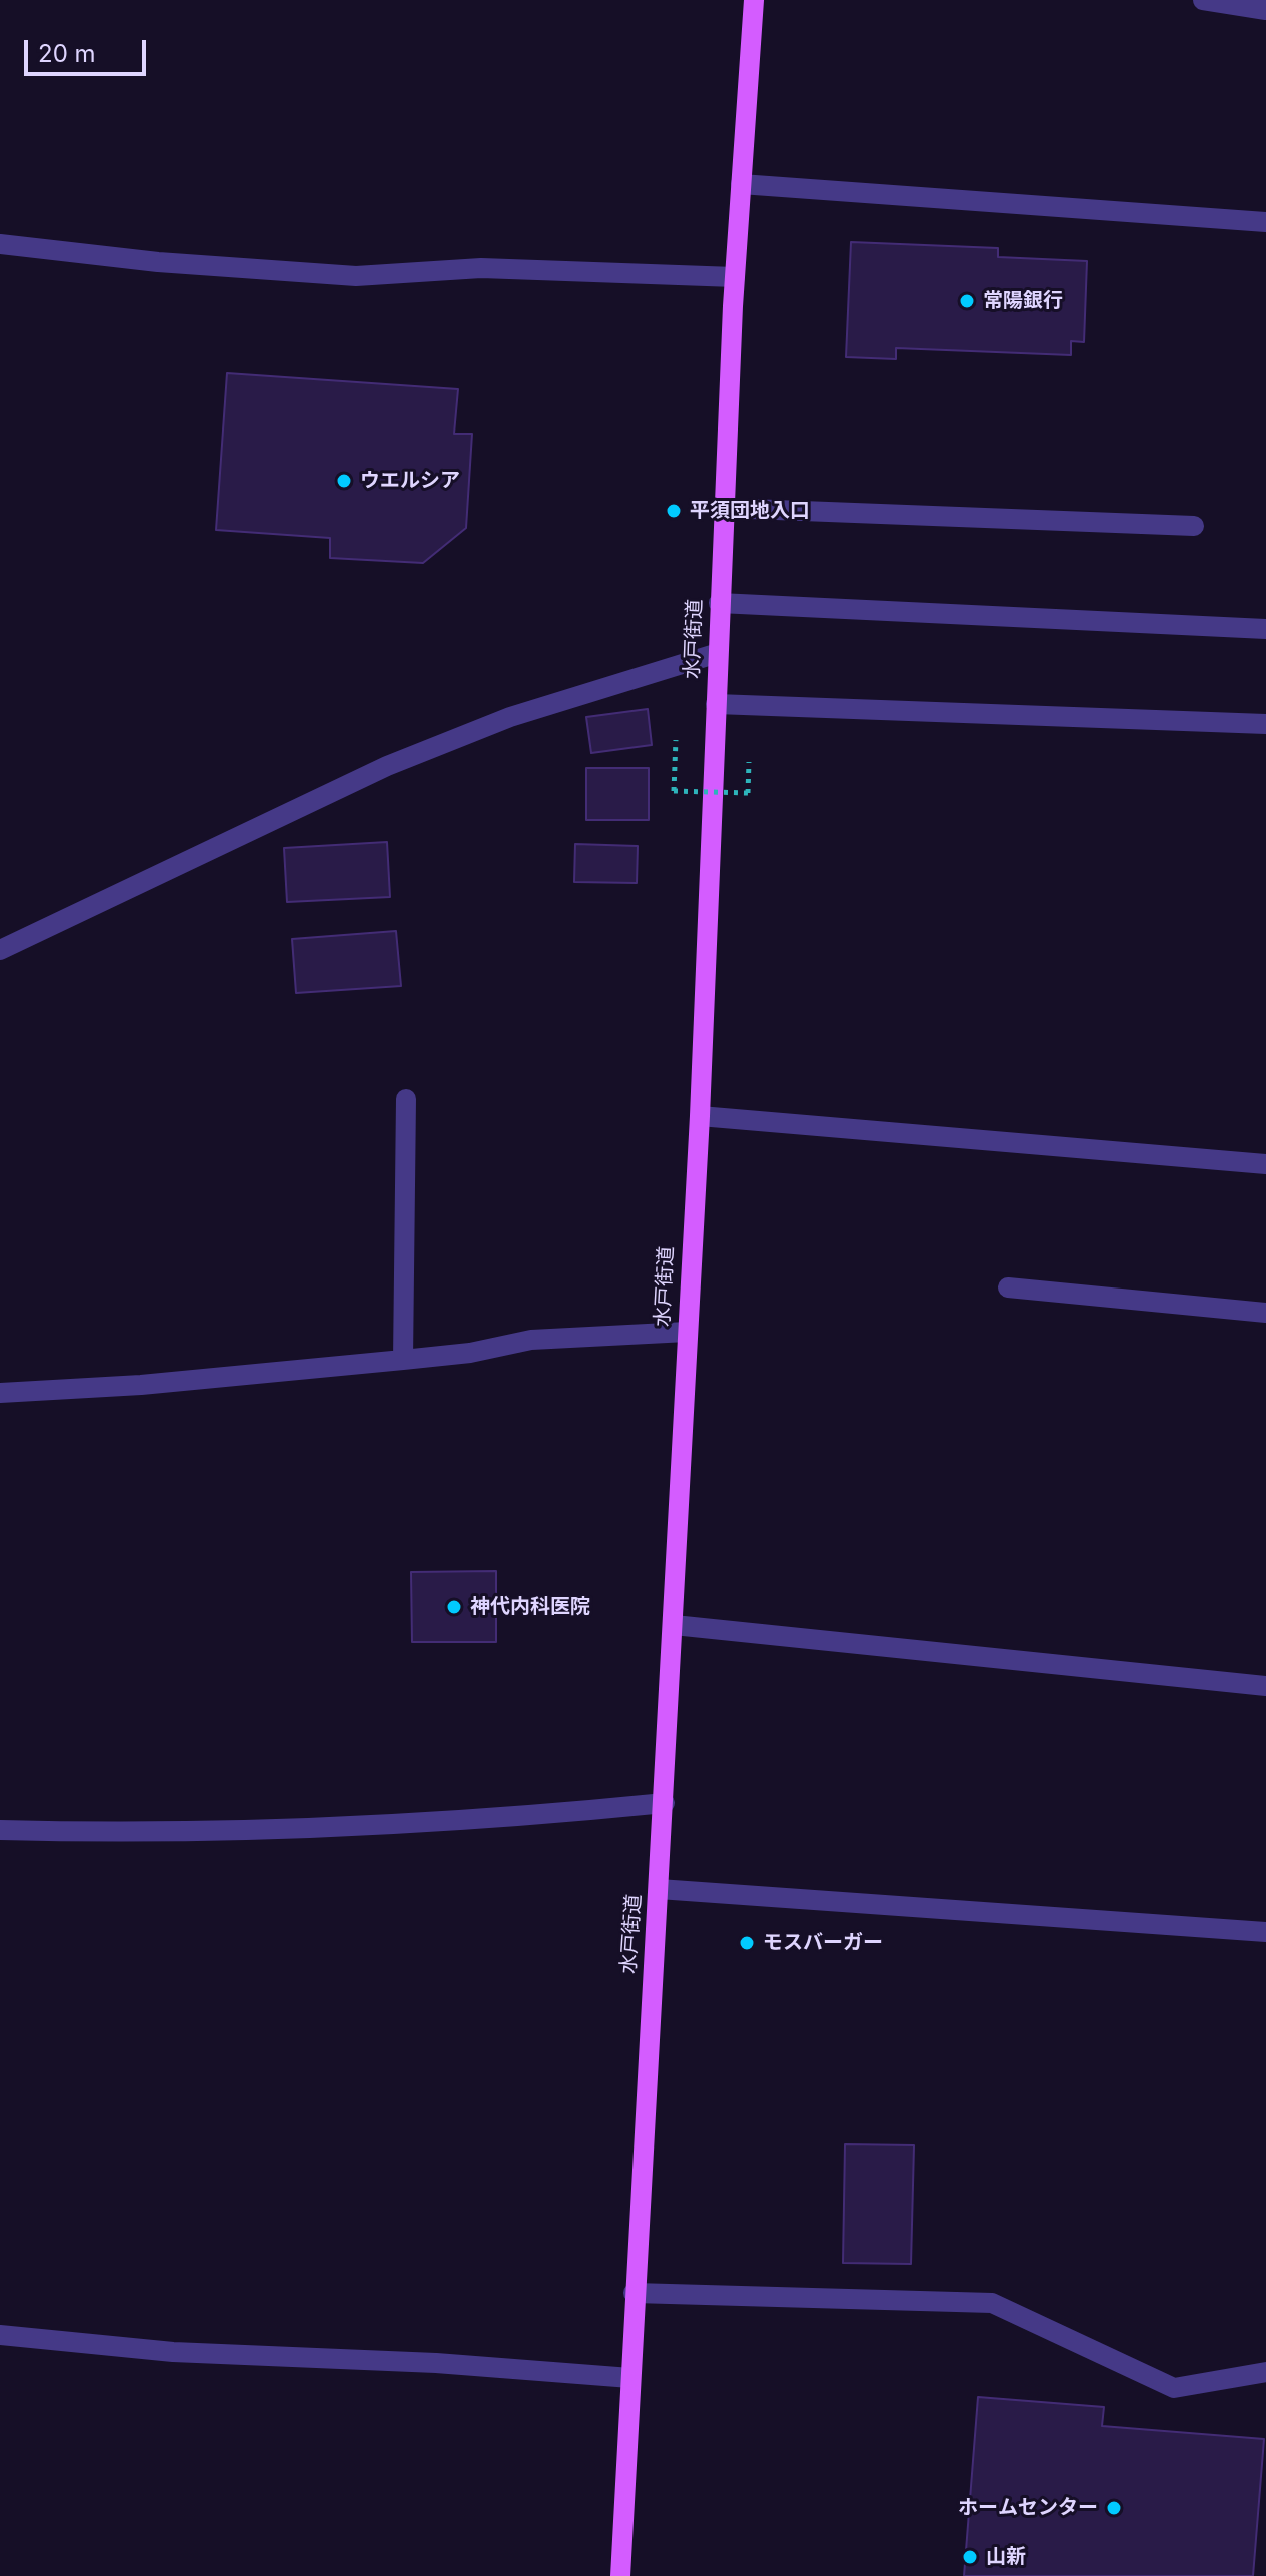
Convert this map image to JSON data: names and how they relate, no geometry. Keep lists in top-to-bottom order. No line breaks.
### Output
{"streets":{"main road":["水戸街道"]},"places":["常陽銀行","ウエルシア","平須団地入口","神代内科医院","モスバーガー","ホームセンター","山新"],"scale_bar":"20 m"}
